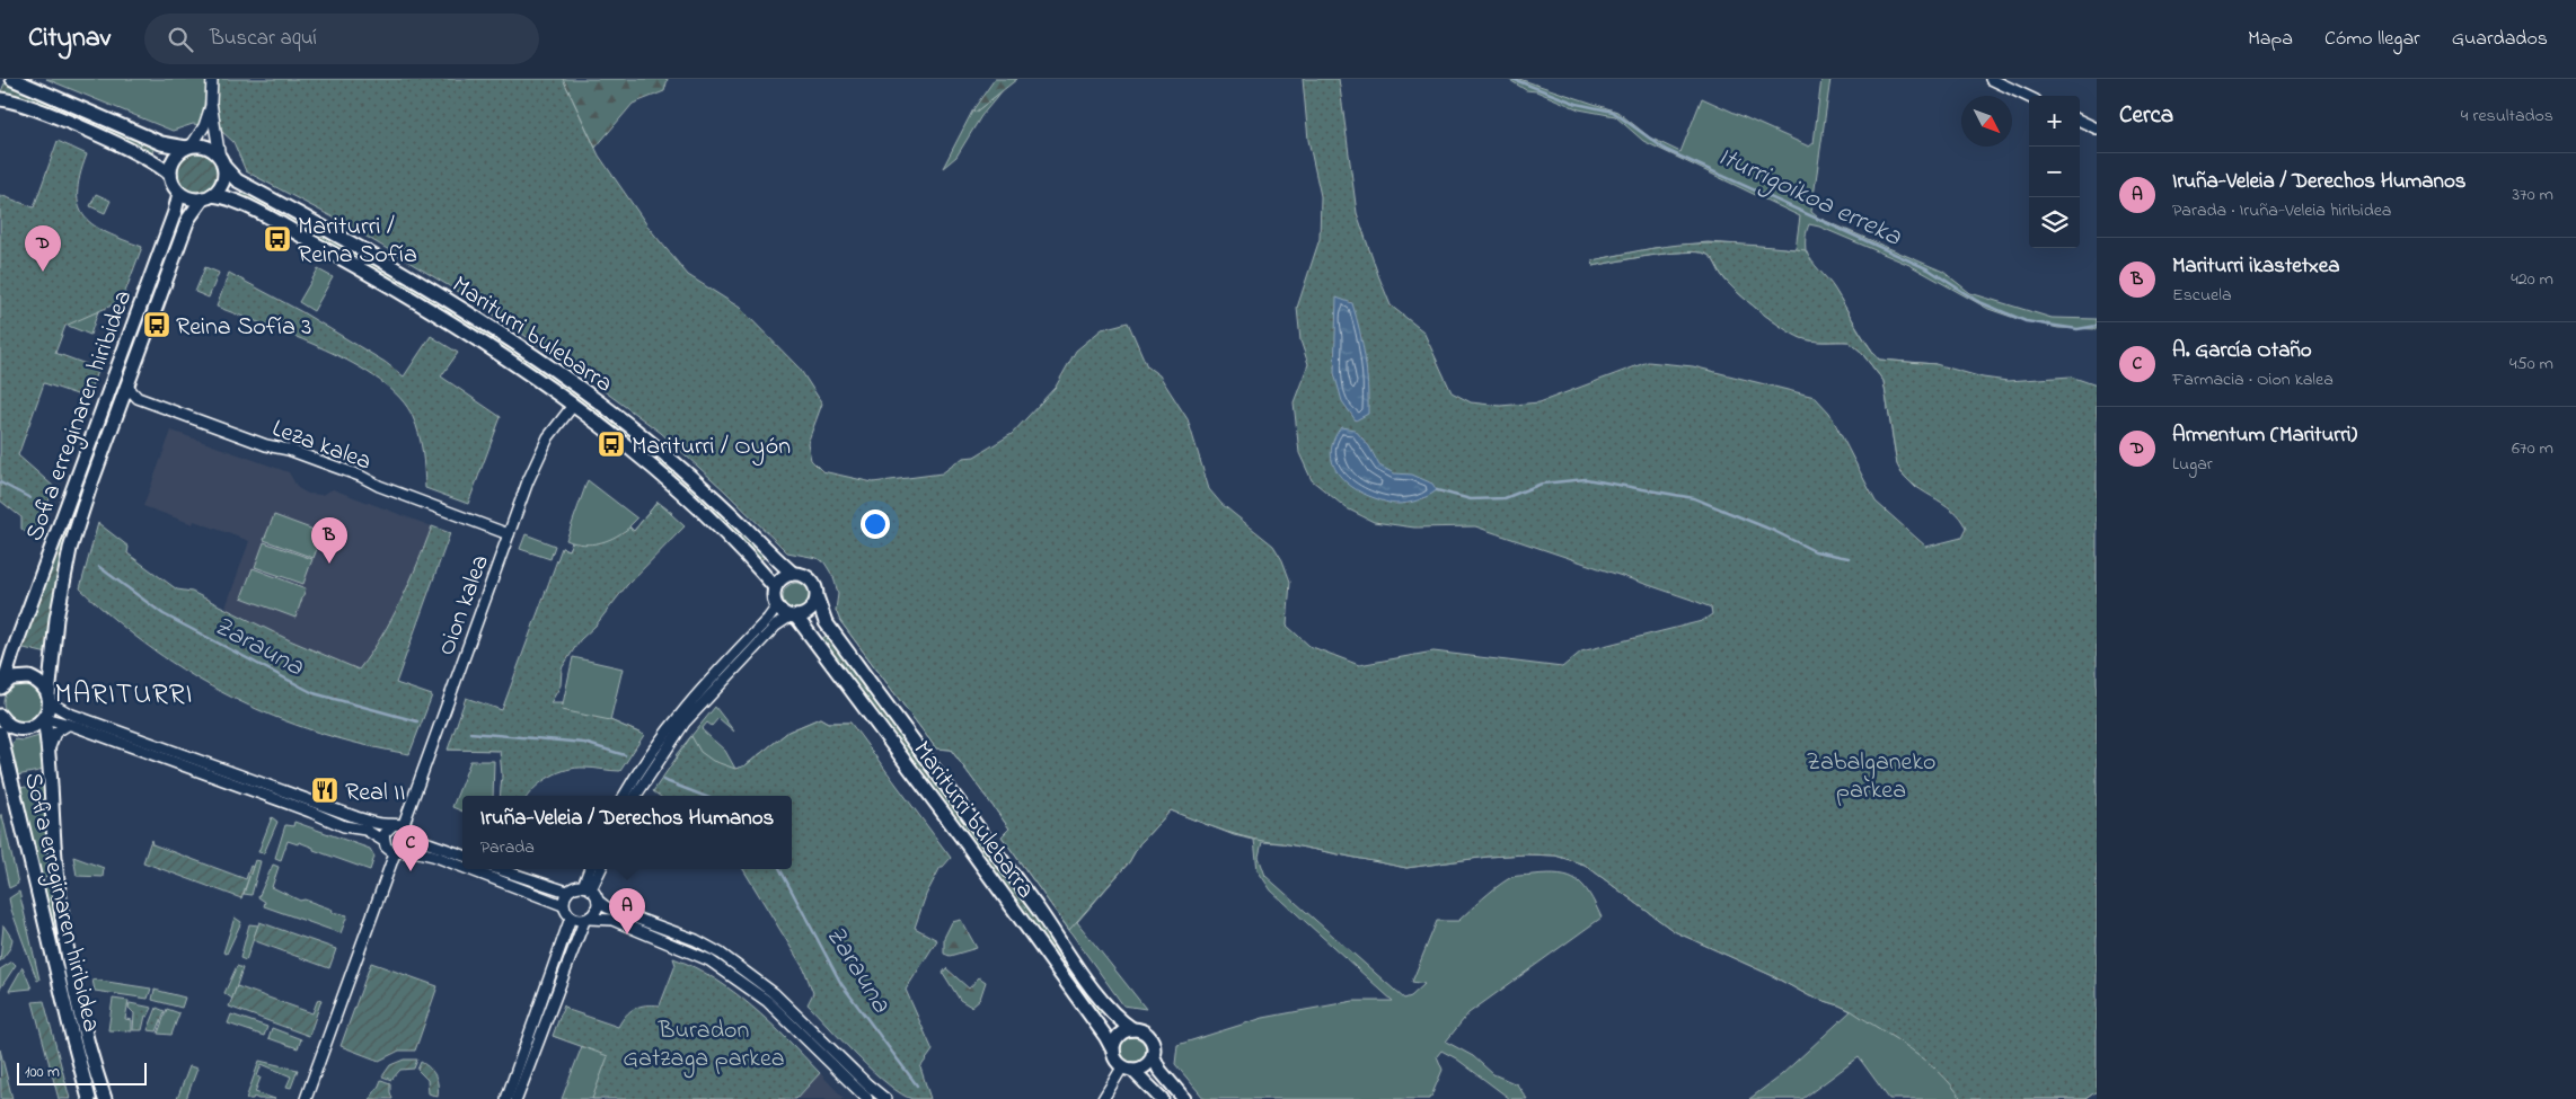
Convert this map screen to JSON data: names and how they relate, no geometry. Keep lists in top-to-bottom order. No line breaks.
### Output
{"streets":{"main road":["Mariturri bulebarra","Sofia erreginaren hiribidea"],"street":["Leza kalea","Oion kalea"]},"crossings":[["Mariturri bulebarra","Sofia erreginaren hiribidea"],["Mariturri bulebarra","Oion kalea"],["Sofia erreginaren hiribidea","Leza kalea"],["Leza kalea","Oion kalea"]],"districts":["MARITURRI"],"water":["Iturrigoikoa erreka","Zarauna"],"parks":["Zabalganeko parkea","Buradon Gatzaga parkea"],"places":{"bus stop":["Mariturri / Reina Sofía","Reina Sofía 3","Mariturri / Oyón"],"restaurant":["Real II"]},"scale_bar":"100 m","north":"bottom right","page":{"header":"Citynav","search":"Buscar aquí","nav":["Mapa","Cómo llegar","Guardados"],"heading":["Cerca","4 resultados"],"map_buttons":["+","−"],"list":[{"mark":"A","name":"Iruña-Veleia / Derechos Humanos","note":"Parada · Iruña-Veleia hiribidea","value":"370 m"},{"mark":"B","name":"Mariturri ikastetxea","note":"Escuela","value":"420 m"},{"mark":"C","name":"A. García Otaño","note":"Farmacia · Oion kalea","value":"450 m"},{"mark":"D","name":"Armentum (Mariturri)","note":"Lugar","value":"670 m"}],"pins":["D","B","C","A"],"popup":["Iruña-Veleia / Derechos Humanos","Parada"],"scale":"100 m"}}
